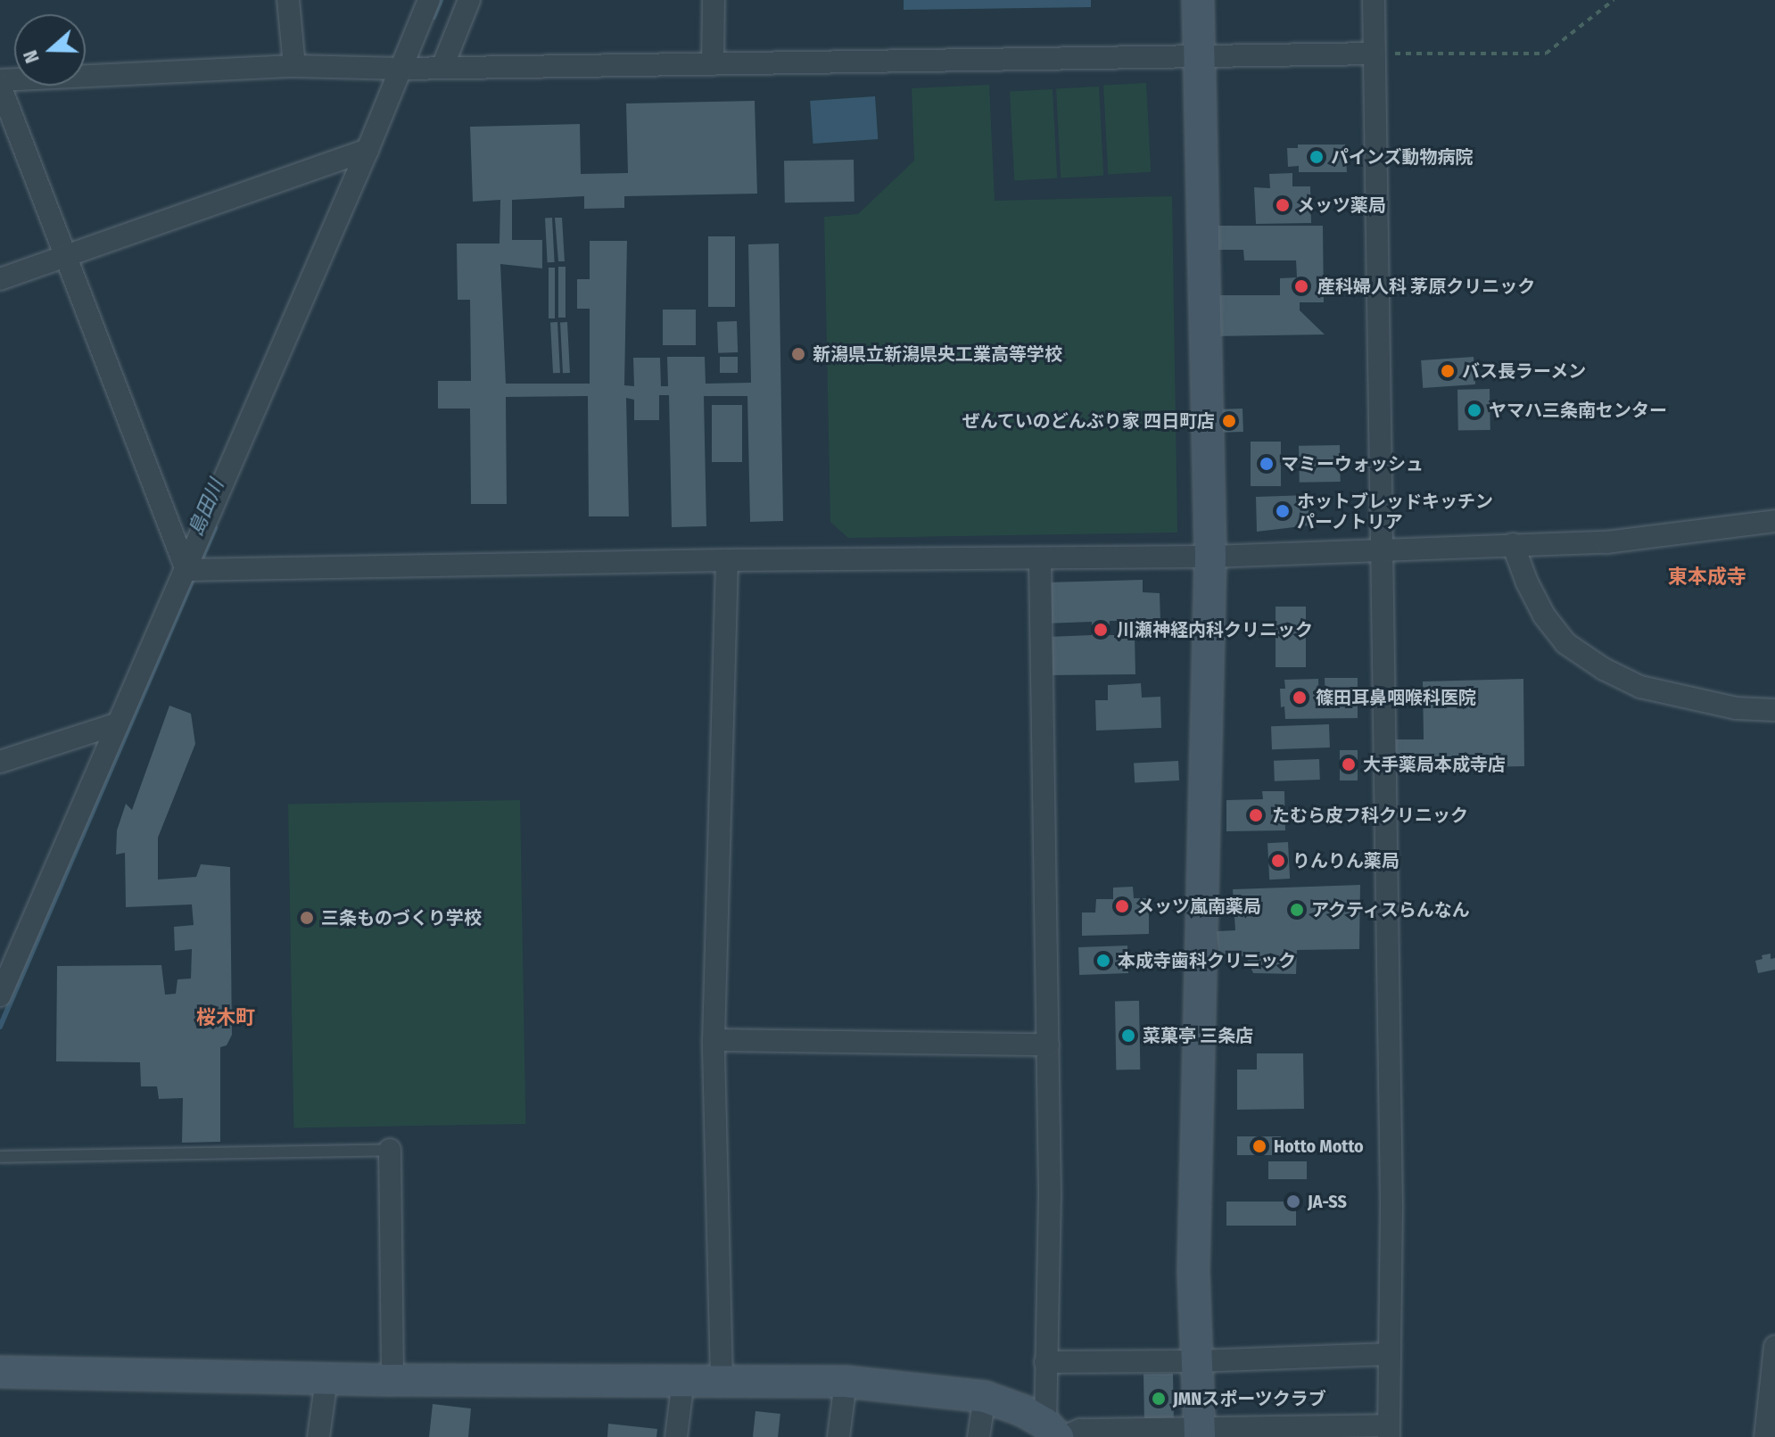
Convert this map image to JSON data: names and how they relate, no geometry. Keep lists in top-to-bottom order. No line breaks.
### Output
{"districts":["東本成寺","桜木町"],"water":["島田川"],"places":["パインズ動物病院","メッツ薬局","産科婦人科 茅原クリニック","新潟県立新潟県央工業高等学校","バス長ラーメン","ヤマハ三条南センター","ぜんていのどんぶり家 四日町店","マミーウォッシュ","ホットブレッドキッチン パーノトリア","川瀬神経内科クリニック","篠田耳鼻咽喉科医院","大手薬局本成寺店","たむら皮フ科クリニック","りんりん薬局","メッツ嵐南薬局","アクティスらんなん","三条ものづくり学校","本成寺歯科クリニック","菜菓亭 三条店","Hotto Motto","JA-SS","JMNスポーツクラブ"],"north":"left"}
